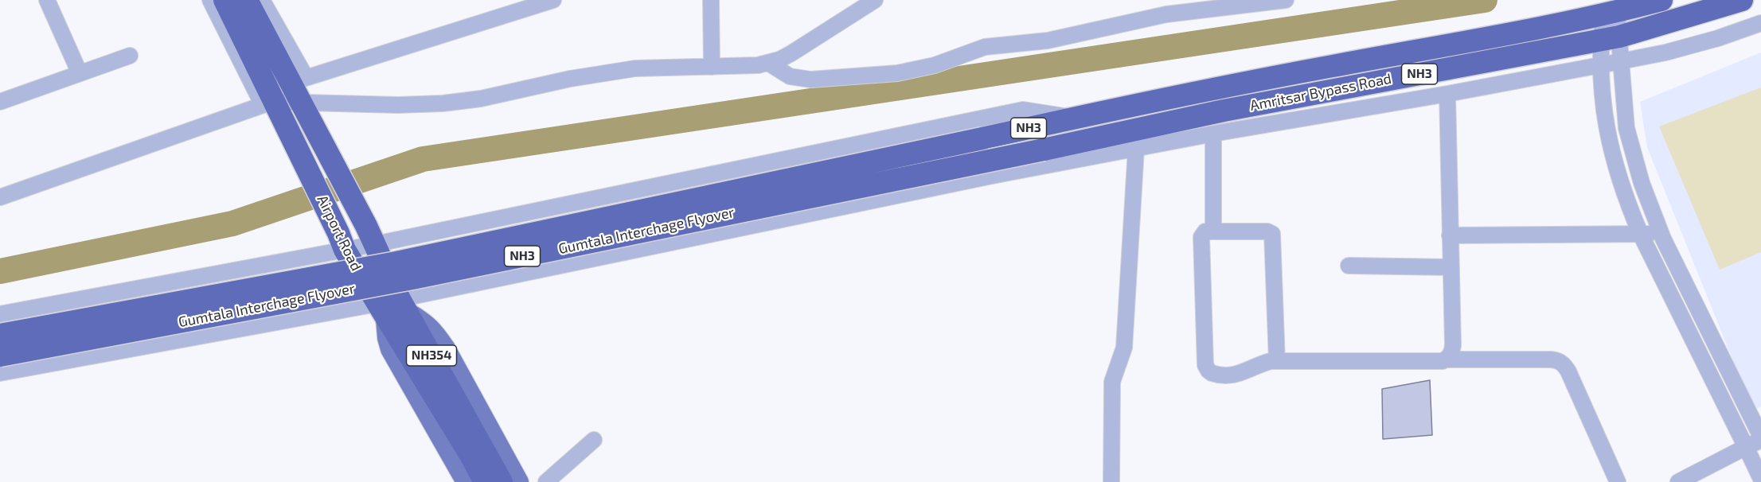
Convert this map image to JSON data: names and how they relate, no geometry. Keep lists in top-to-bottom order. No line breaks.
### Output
{"streets":{"highway":["NH3","Amritsar Bypass Road","Gumtala Interchage Flyover","Airport Road","NH354"]},"crossings":[["Amritsar Bypass Road","Gumtala Interchage Flyover"]]}
